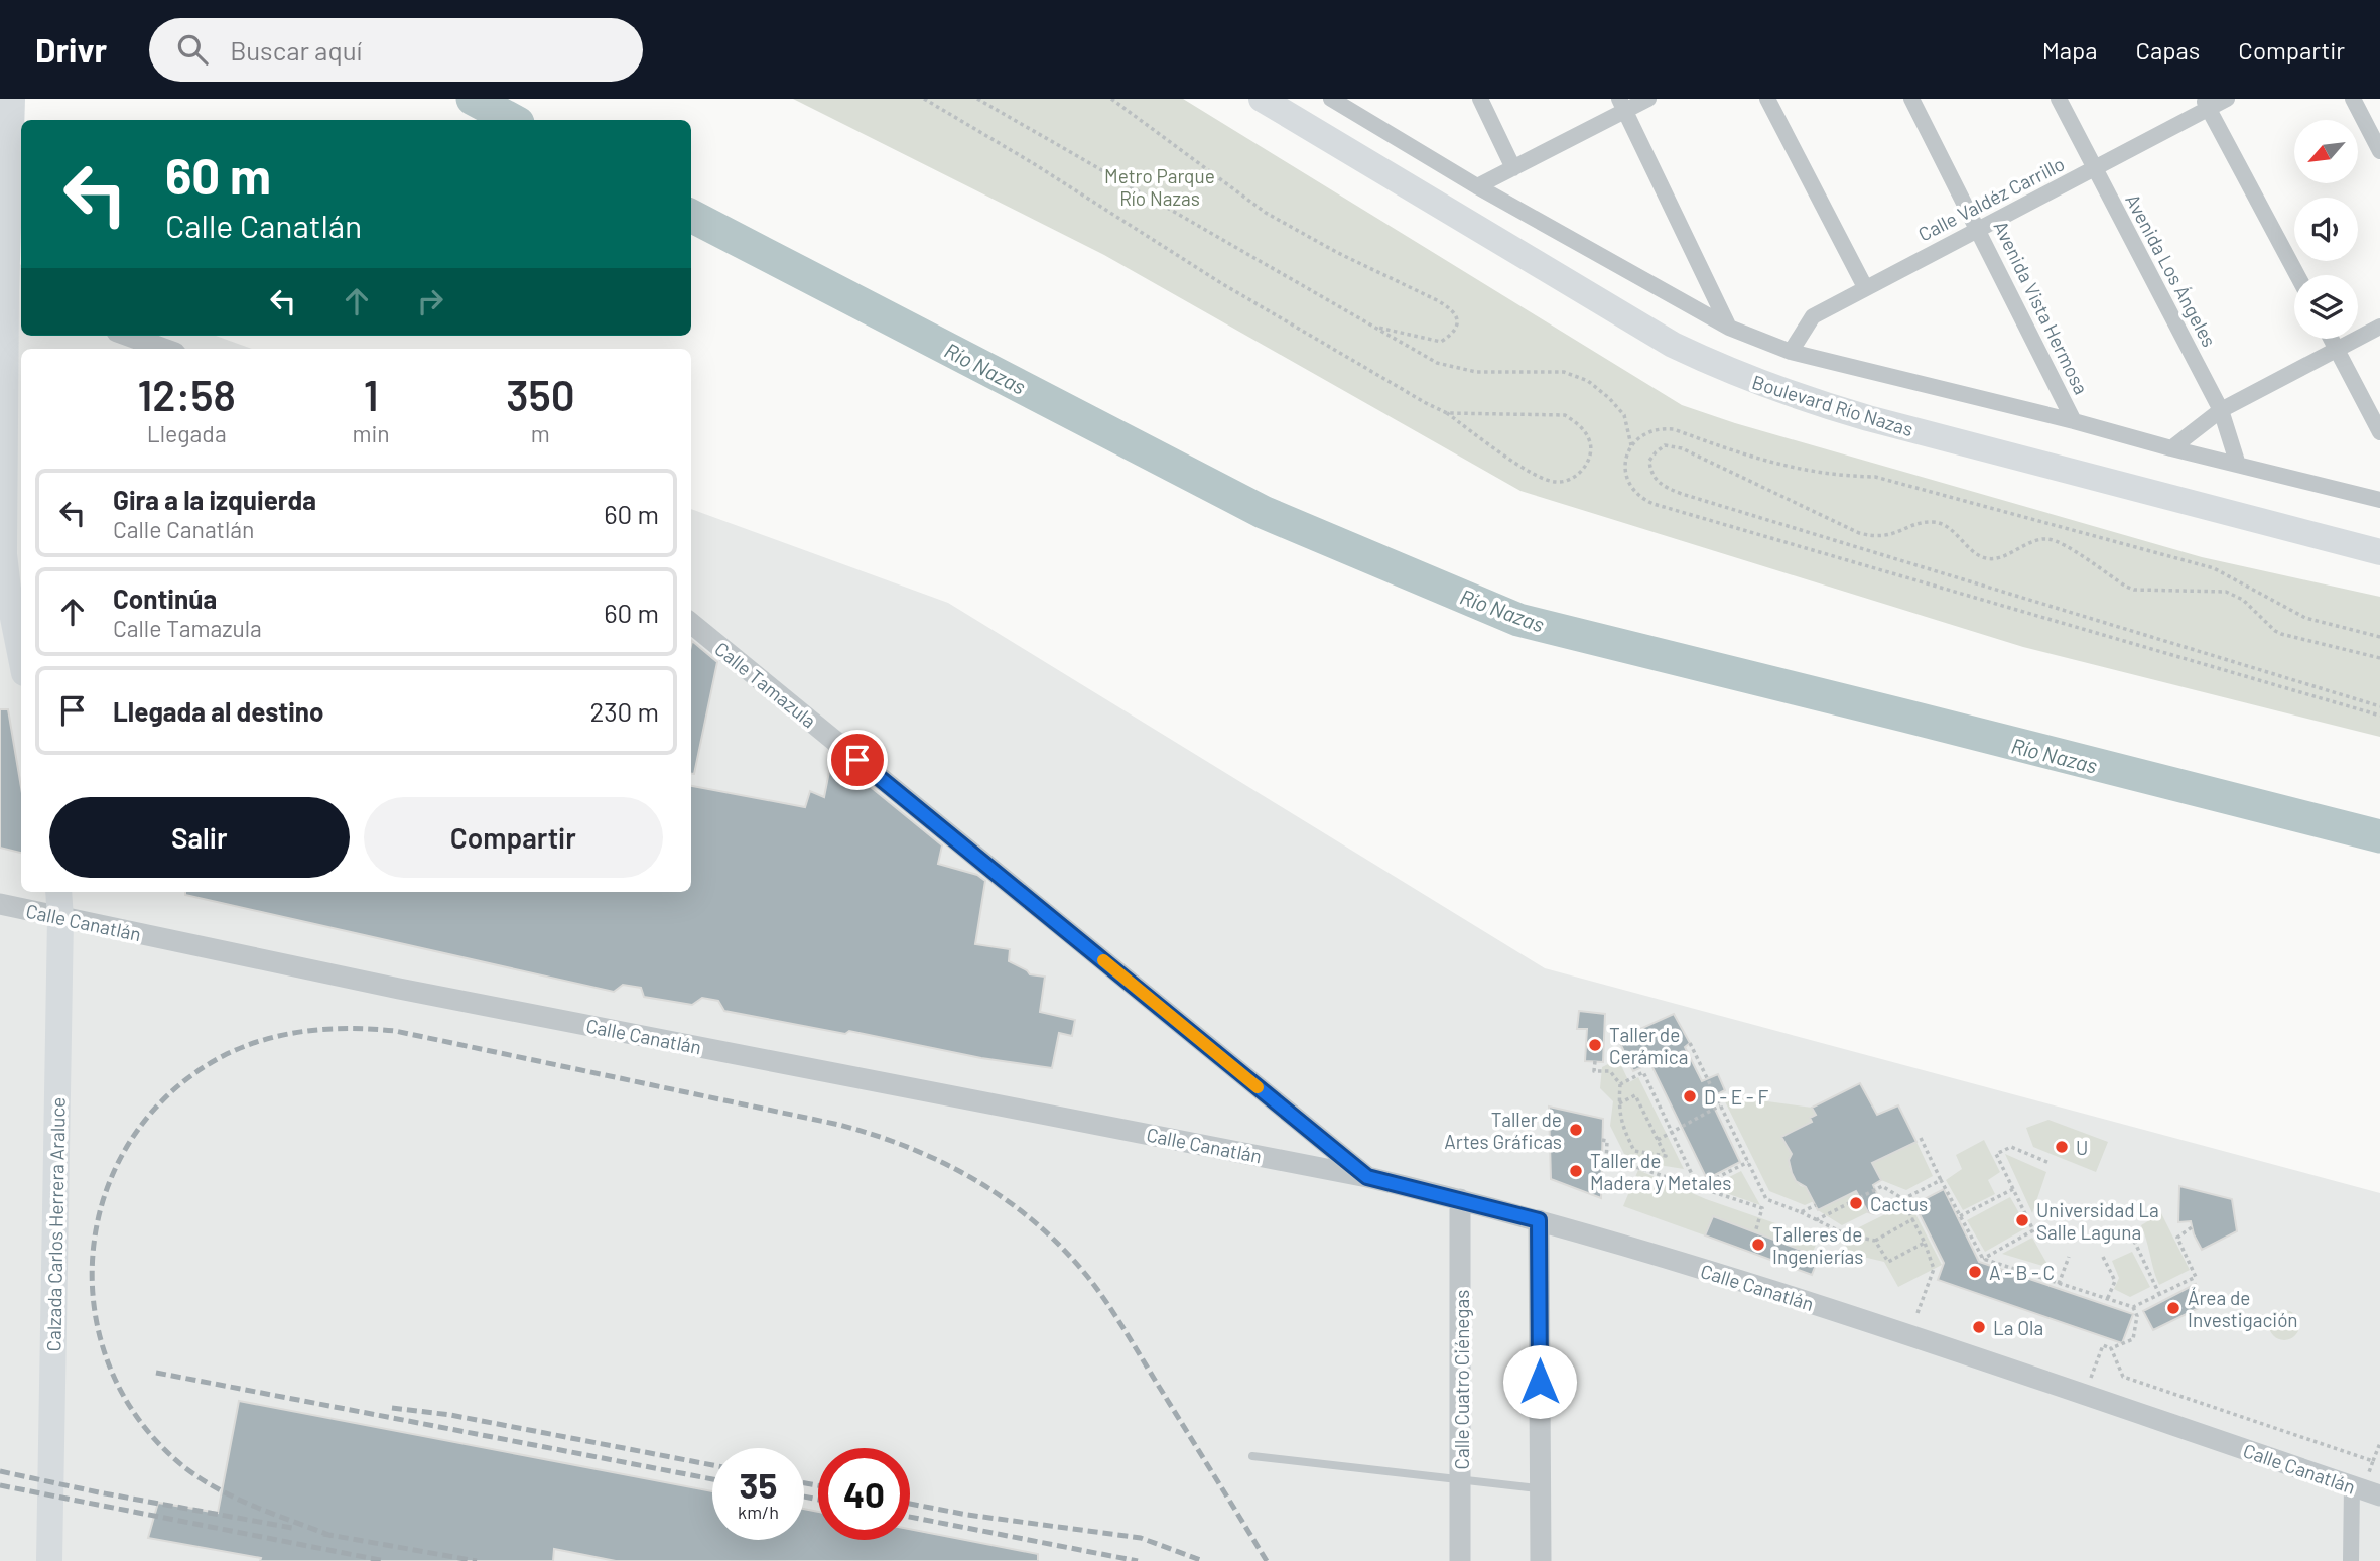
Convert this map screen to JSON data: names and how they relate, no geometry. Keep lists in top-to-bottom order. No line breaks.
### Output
{"streets":{"main road":["Boulevard Río Nazas","Calzada Carlos Herrera Araluce"],"street":["Calle Valdéz Carrillo","Avenida Los Ángeles","Avenida Vista Hermosa","Calle Tamazula","Calle Canatlán","Calle Cuatro Ciénegas"]},"crossings":[["Calle Valdéz Carrillo","Avenida Los Ángeles"],["Calle Valdéz Carrillo","Avenida Vista Hermosa"],["Calle Valdéz Carrillo","Boulevard Río Nazas"],["Avenida Los Ángeles","Boulevard Río Nazas"],["Avenida Vista Hermosa","Boulevard Río Nazas"],["Calle Tamazula","Calle Canatlán"],["Calle Canatlán","Calzada Carlos Herrera Araluce"],["Calle Canatlán","Calle Cuatro Ciénegas"]],"water":["Río Nazas"],"parks":["Metro Parque Río Nazas"],"places":["Taller de Cerámica","D - E - F","Taller de Artes Gráficas","U","Taller de Madera y Metales","Cactus","Universidad La Salle Laguna","Talleres de Ingenierías","A - B - C","Área de Investigación","La Ola"],"north":"bottom left","page":{"header":"Drivr","search":"Buscar aquí","nav":["Mapa","Capas","Compartir"],"turn":["60 m","Calle Canatlán"],"eta":["12:58","Llegada","1","min","350","m"],"list":[{"name":"Gira a la izquierda","note":"Calle Canatlán","value":"60 m"},{"name":"Continúa","note":"Calle Tamazula","value":"60 m"},{"name":"Llegada al destino","value":"230 m"}],"buttons":["Salir","Compartir"],"speed":"35 km/h","limit":"40"}}
